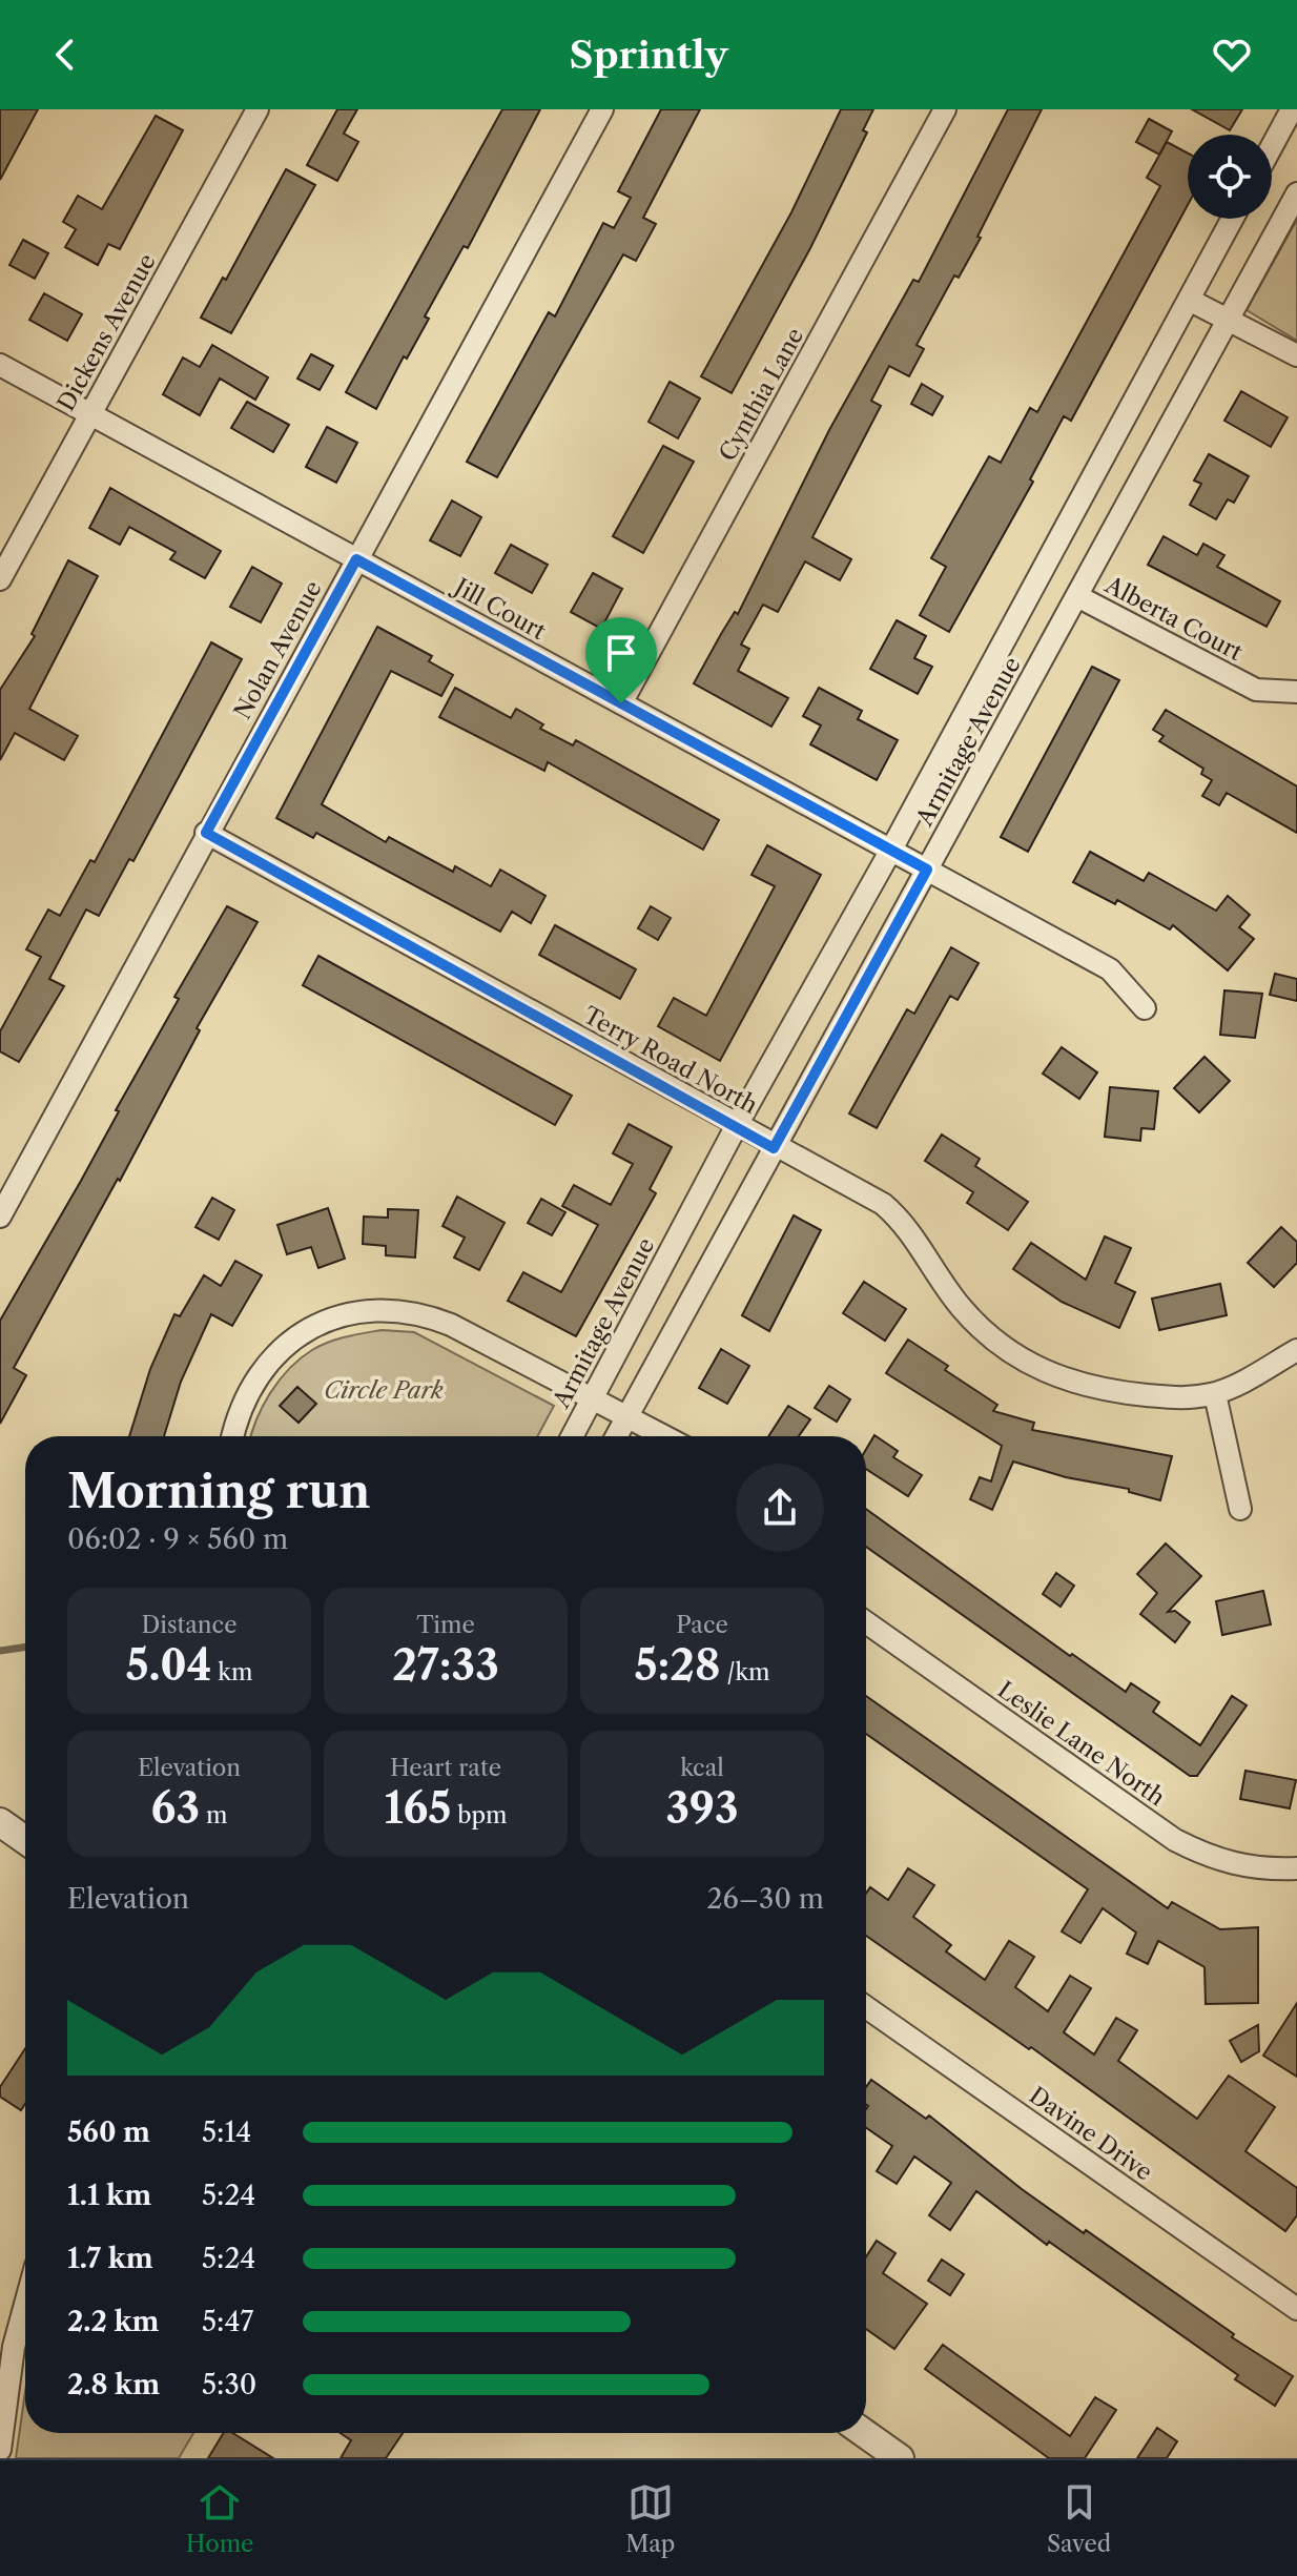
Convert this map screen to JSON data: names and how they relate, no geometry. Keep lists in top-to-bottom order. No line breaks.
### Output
{"streets":{"street":["Dickens Avenue","Cynthia Lane","Jill Court","Alberta Court","Nolan Avenue","Armitage Avenue","Terry Road North","Leslie Lane North","Davine Drive"]},"crossings":[["Dickens Avenue","Jill Court"],["Cynthia Lane","Jill Court"],["Jill Court","Nolan Avenue"],["Jill Court","Armitage Avenue"],["Alberta Court","Armitage Avenue"],["Nolan Avenue","Terry Road North"],["Armitage Avenue","Terry Road North"]],"parks":["Circle Park"],"page":{"header":"Sprintly","heading":["Morning run","06:02 · 9 × 560 m"],"stats":[["Distance","5.04 km"],["Time","27:33"],["Pace","5:28 /km"],["Elevation","63 m"],["Heart rate","165 bpm"],["kcal","393"]],"chart":["Elevation","26–30 m"],"list":[{"name":"560 m","note":"5:14"},{"name":"1.1 km","note":"5:24"},{"name":"1.7 km","note":"5:24"},{"name":"2.2 km","note":"5:47"},{"name":"2.8 km","note":"5:30"}],"tabs":["Home","Map","Saved"]}}
